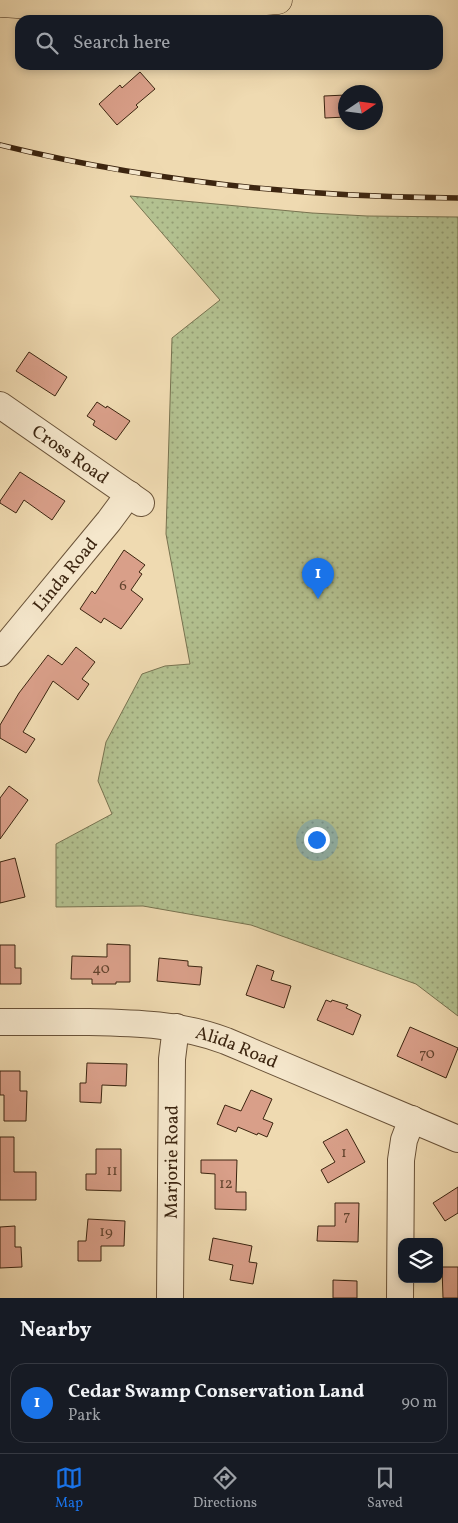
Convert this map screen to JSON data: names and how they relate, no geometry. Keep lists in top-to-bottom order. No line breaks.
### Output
{"streets":{"street":["Cross Road","Linda Road","Alida Road","Marjorie Road"]},"crossings":[["Cross Road","Linda Road"],["Alida Road","Marjorie Road"]],"house_numbers":["6","40","70","1","11","12","7","19"],"north":"right","page":{"search":"Search here","pins":"1","heading":"Nearby","list":[{"mark":"1","name":"Cedar Swamp Conservation Land","note":"Park","value":"90 m"}],"nav":["Map","Directions","Saved"]}}
